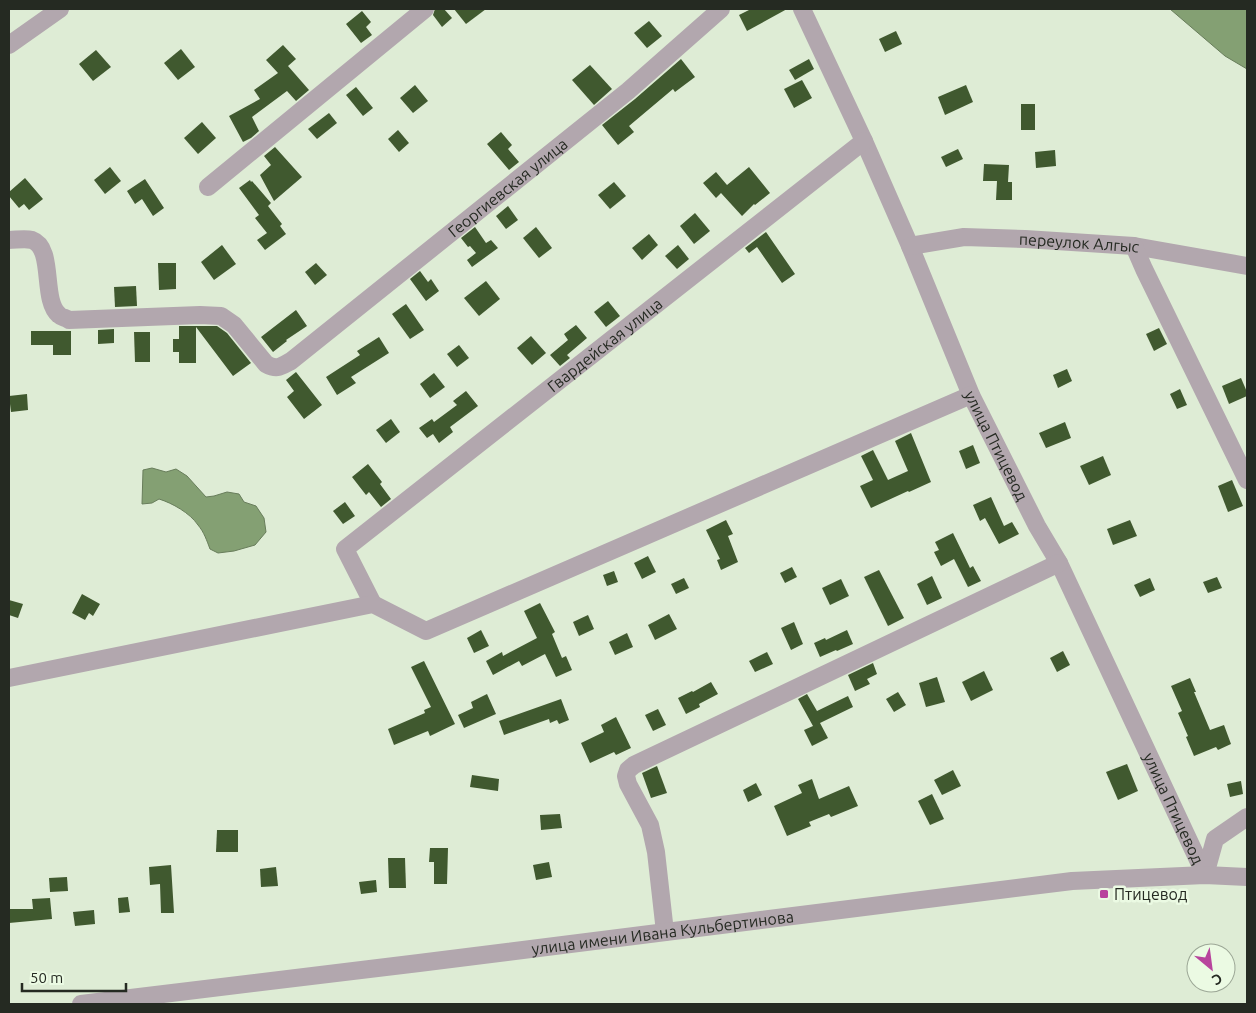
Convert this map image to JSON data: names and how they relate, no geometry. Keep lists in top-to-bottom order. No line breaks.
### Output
{"streets":{"street":["Георгиевская улица","переулок Алгыс","Гвардейская улица","улица Птицевод","улица имени Ивана Кульбертинова"]},"crossings":[["переулок Алгыс","улица Птицевод"],["Гвардейская улица","улица Птицевод"],["улица Птицевод","улица имени Ивана Кульбертинова"]],"places":{"transit":["Птицевод"]},"scale_bar":"50 m","north":"bottom right"}
